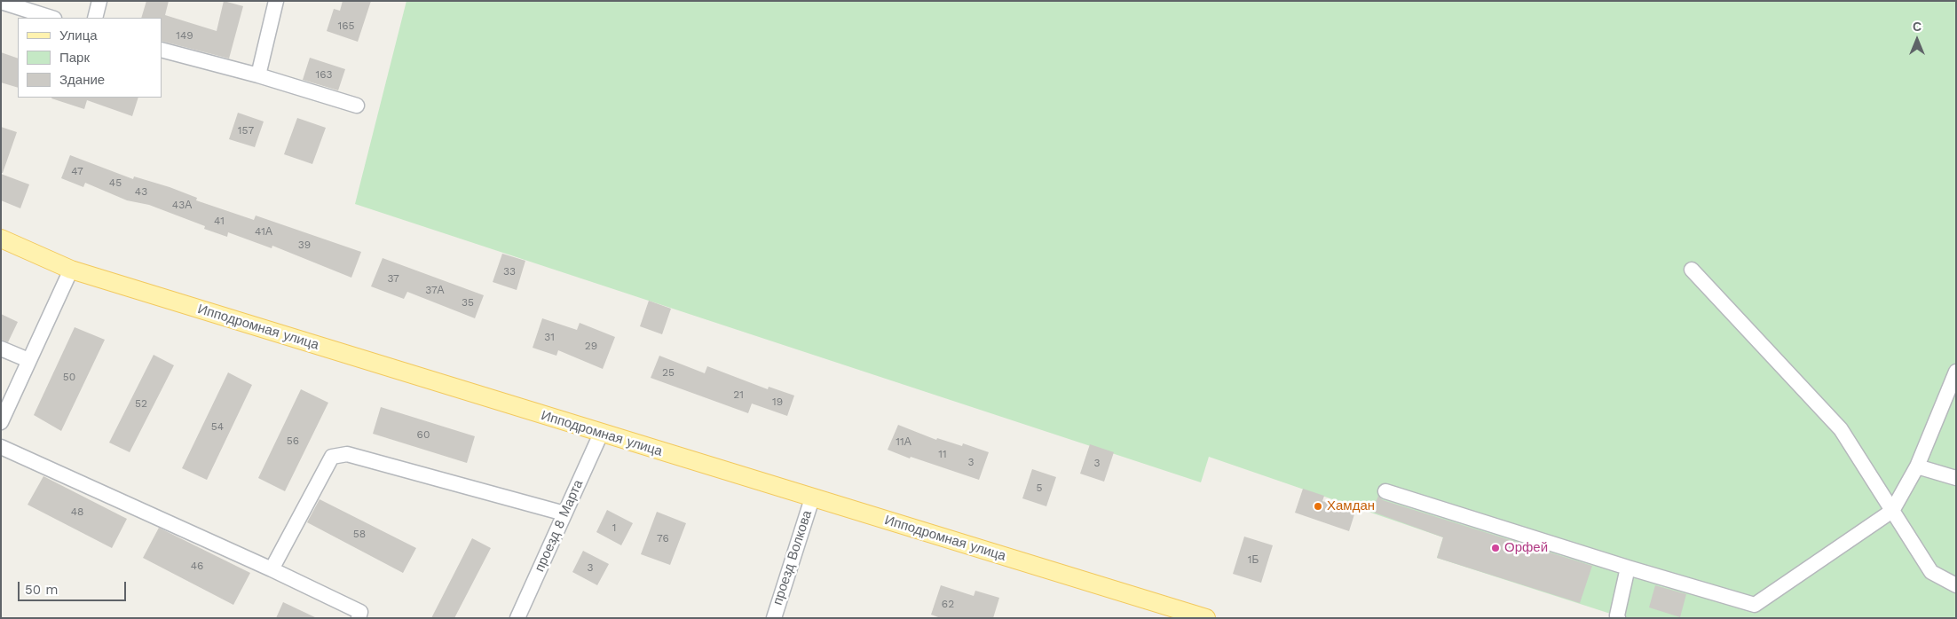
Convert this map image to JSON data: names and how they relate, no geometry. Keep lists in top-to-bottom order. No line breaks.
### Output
{"streets":{"main road":["Ипподромная улица"],"street":["проезд 8 Марта","проезд Волкова"]},"crossings":[["Ипподромная улица","проезд 8 Марта"],["Ипподромная улица","проезд Волкова"]],"places":["Хамдан","Орфей"],"house_numbers":["165","149","163","157","47","45","43","43А","41","41А","39","33","37","37А","35","31","29","25","50","21","19","52","54","60","56","11А","11","3","3","5","48","1","58","76","1Б","46","3","62"],"legend":["Улица","Парк","Здание"],"scale_bar":"50 m","north":"top"}
